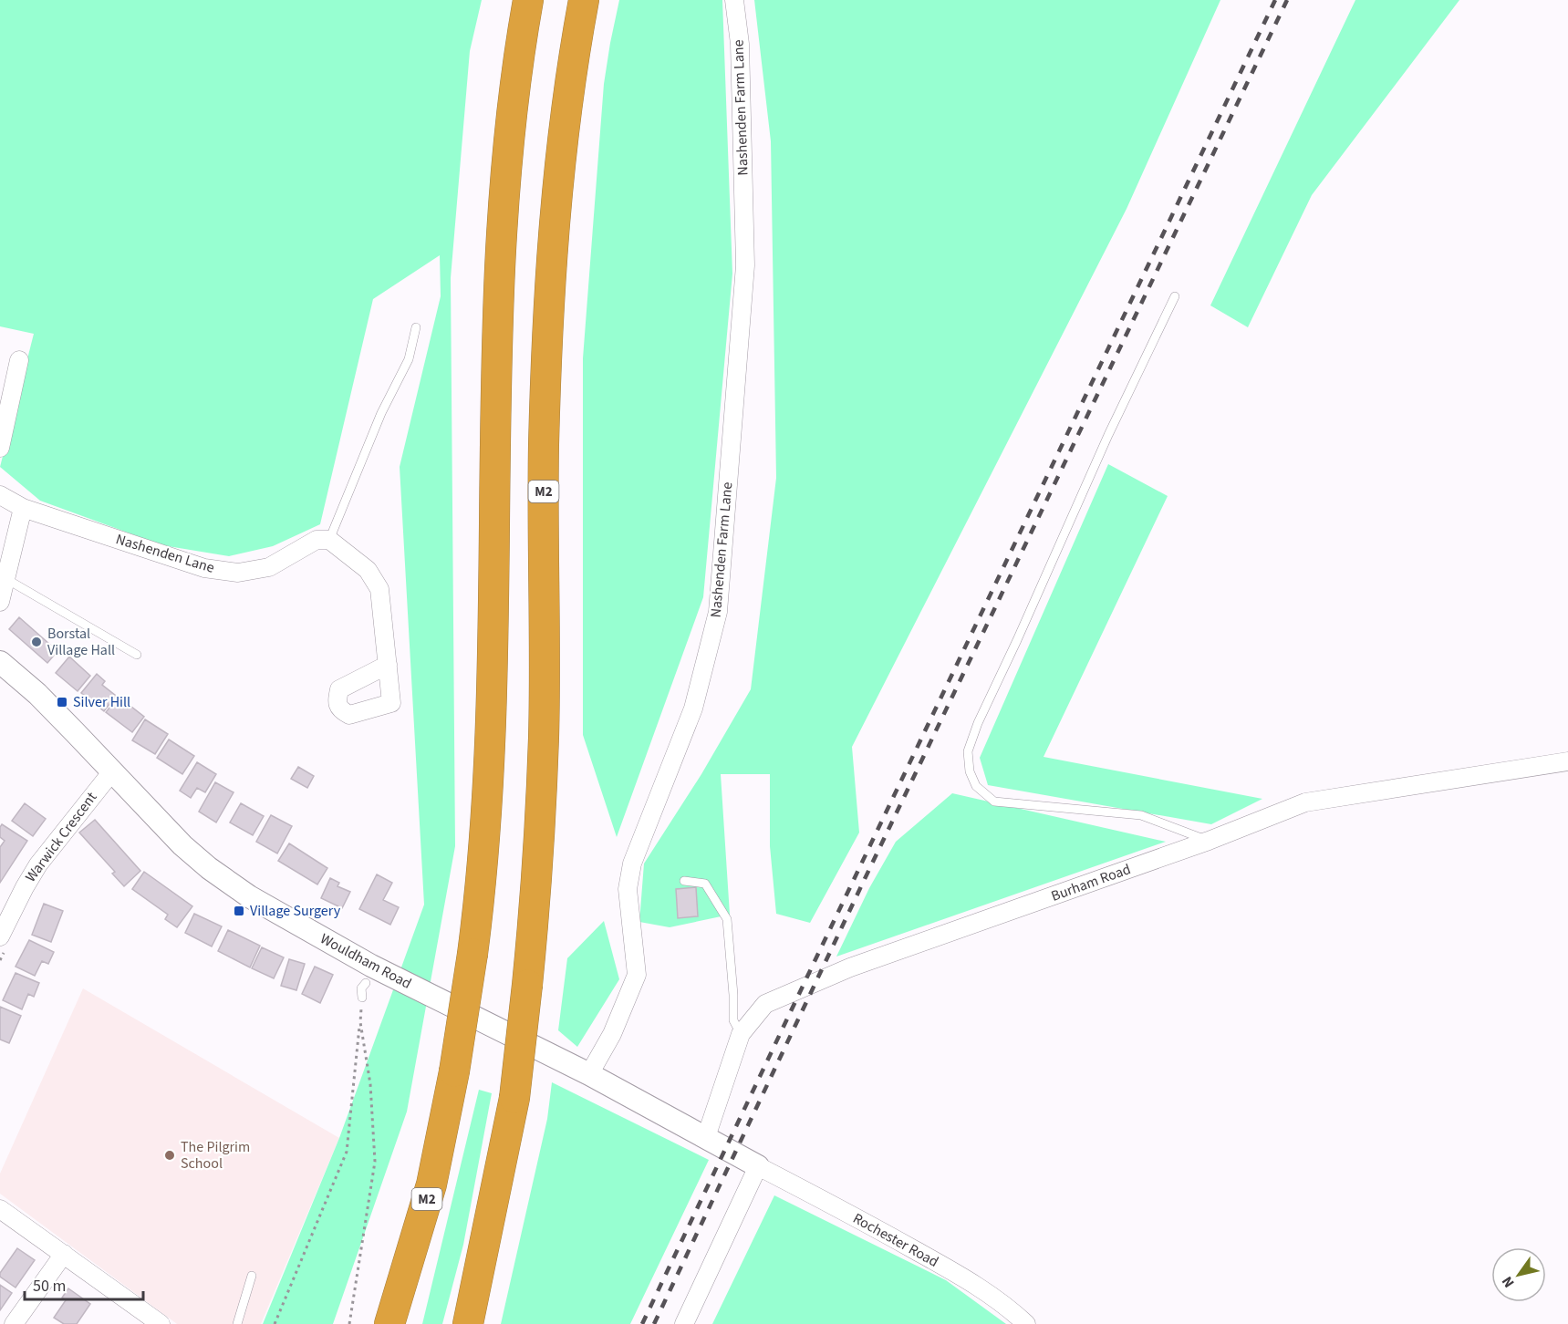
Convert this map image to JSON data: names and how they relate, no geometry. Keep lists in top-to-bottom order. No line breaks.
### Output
{"streets":{"highway":["M2"],"street":["Nashenden Farm Lane","Nashenden Lane","Warwick Crescent","Burham Road","Wouldham Road","Rochester Road"]},"crossings":[["Nashenden Farm Lane","Wouldham Road"],["Warwick Crescent","Wouldham Road"],["Burham Road","Wouldham Road"],["Wouldham Road","Rochester Road"]],"places":{"other":["Borstal Village Hall","The Pilgrim School"],"transit":["Silver Hill","Village Surgery"]},"scale_bar":"50 m","north":"bottom left"}
